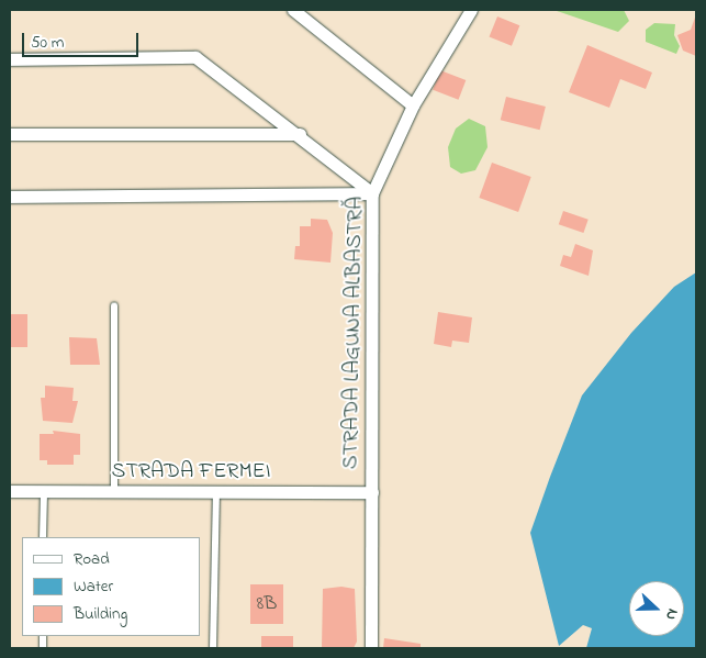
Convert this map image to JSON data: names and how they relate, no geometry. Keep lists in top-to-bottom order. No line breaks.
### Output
{"streets":{"street":["STRADA LAGUNA ALBASTRĂ","STRADA FERMEI"]},"crossings":[["STRADA LAGUNA ALBASTRĂ","STRADA FERMEI"]],"house_numbers":["8B"],"legend":["Road","Water","Building"],"scale_bar":"50 m","north":"right"}
